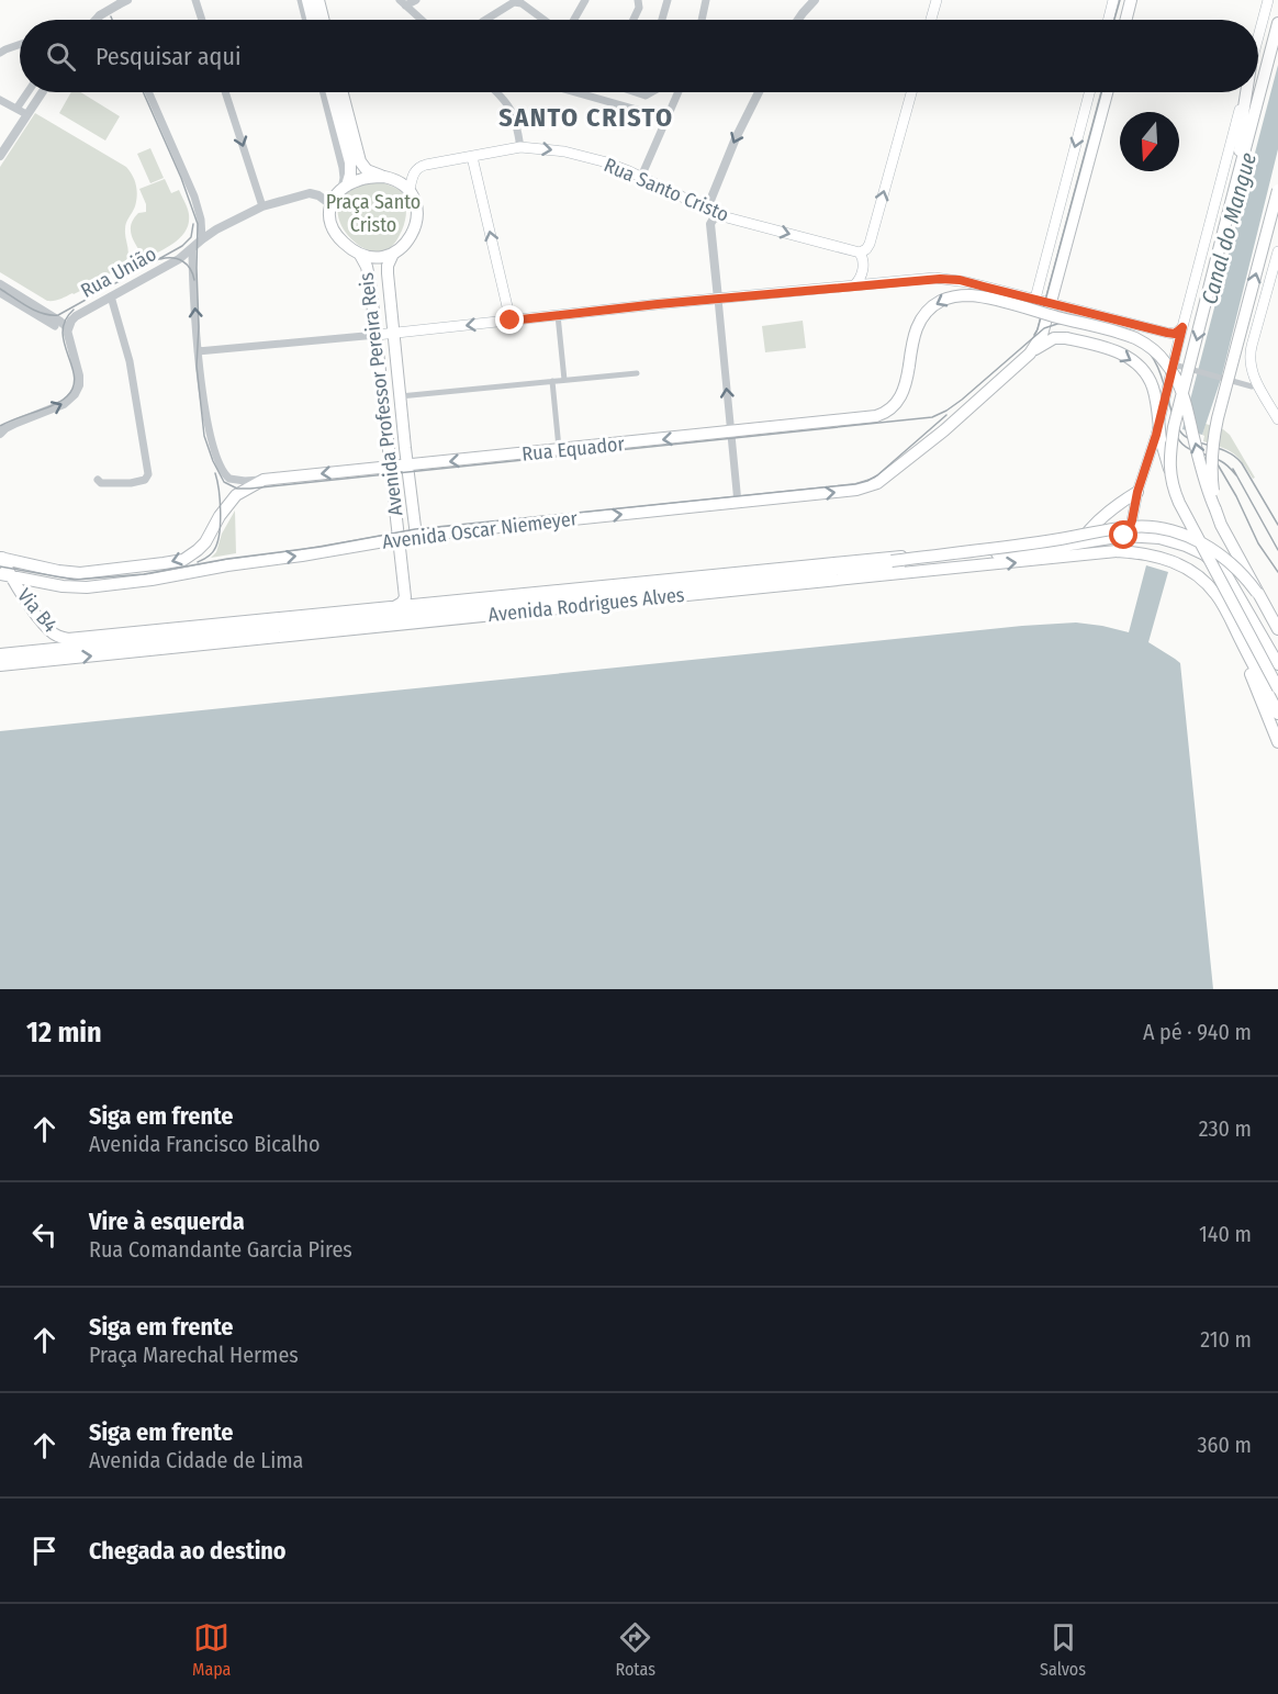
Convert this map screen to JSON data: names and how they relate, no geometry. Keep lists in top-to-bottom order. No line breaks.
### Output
{"streets":{"main road":["Rua Santo Cristo","Avenida Professor Pereira Reis","Rua Equador","Avenida Oscar Niemeyer","Avenida Rodrigues Alves","Via B4"],"street":["Rua União"]},"crossings":[["Rua Santo Cristo","Avenida Professor Pereira Reis"],["Avenida Professor Pereira Reis","Rua Equador"],["Avenida Professor Pereira Reis","Avenida Oscar Niemeyer"],["Avenida Professor Pereira Reis","Avenida Rodrigues Alves"],["Rua Equador","Via B4"],["Avenida Oscar Niemeyer","Via B4"],["Avenida Rodrigues Alves","Via B4"]],"one_way":["Rua Equador","Avenida Oscar Niemeyer"],"districts":["SANTO CRISTO"],"water":["Canal do Mangue"],"parks":["Praça Santo Cristo"],"north":"bottom","page":{"search":"Pesquisar aqui","heading":["12 min","A pé · 940 m"],"list":[["Siga em frente","Avenida Francisco Bicalho","230 m"],["Vire à esquerda","Rua Comandante Garcia Pires","140 m"],["Siga em frente","Praça Marechal Hermes","210 m"],["Siga em frente","Avenida Cidade de Lima","360 m"],"Chegada ao destino"],"nav":["Mapa","Rotas","Salvos"]}}
